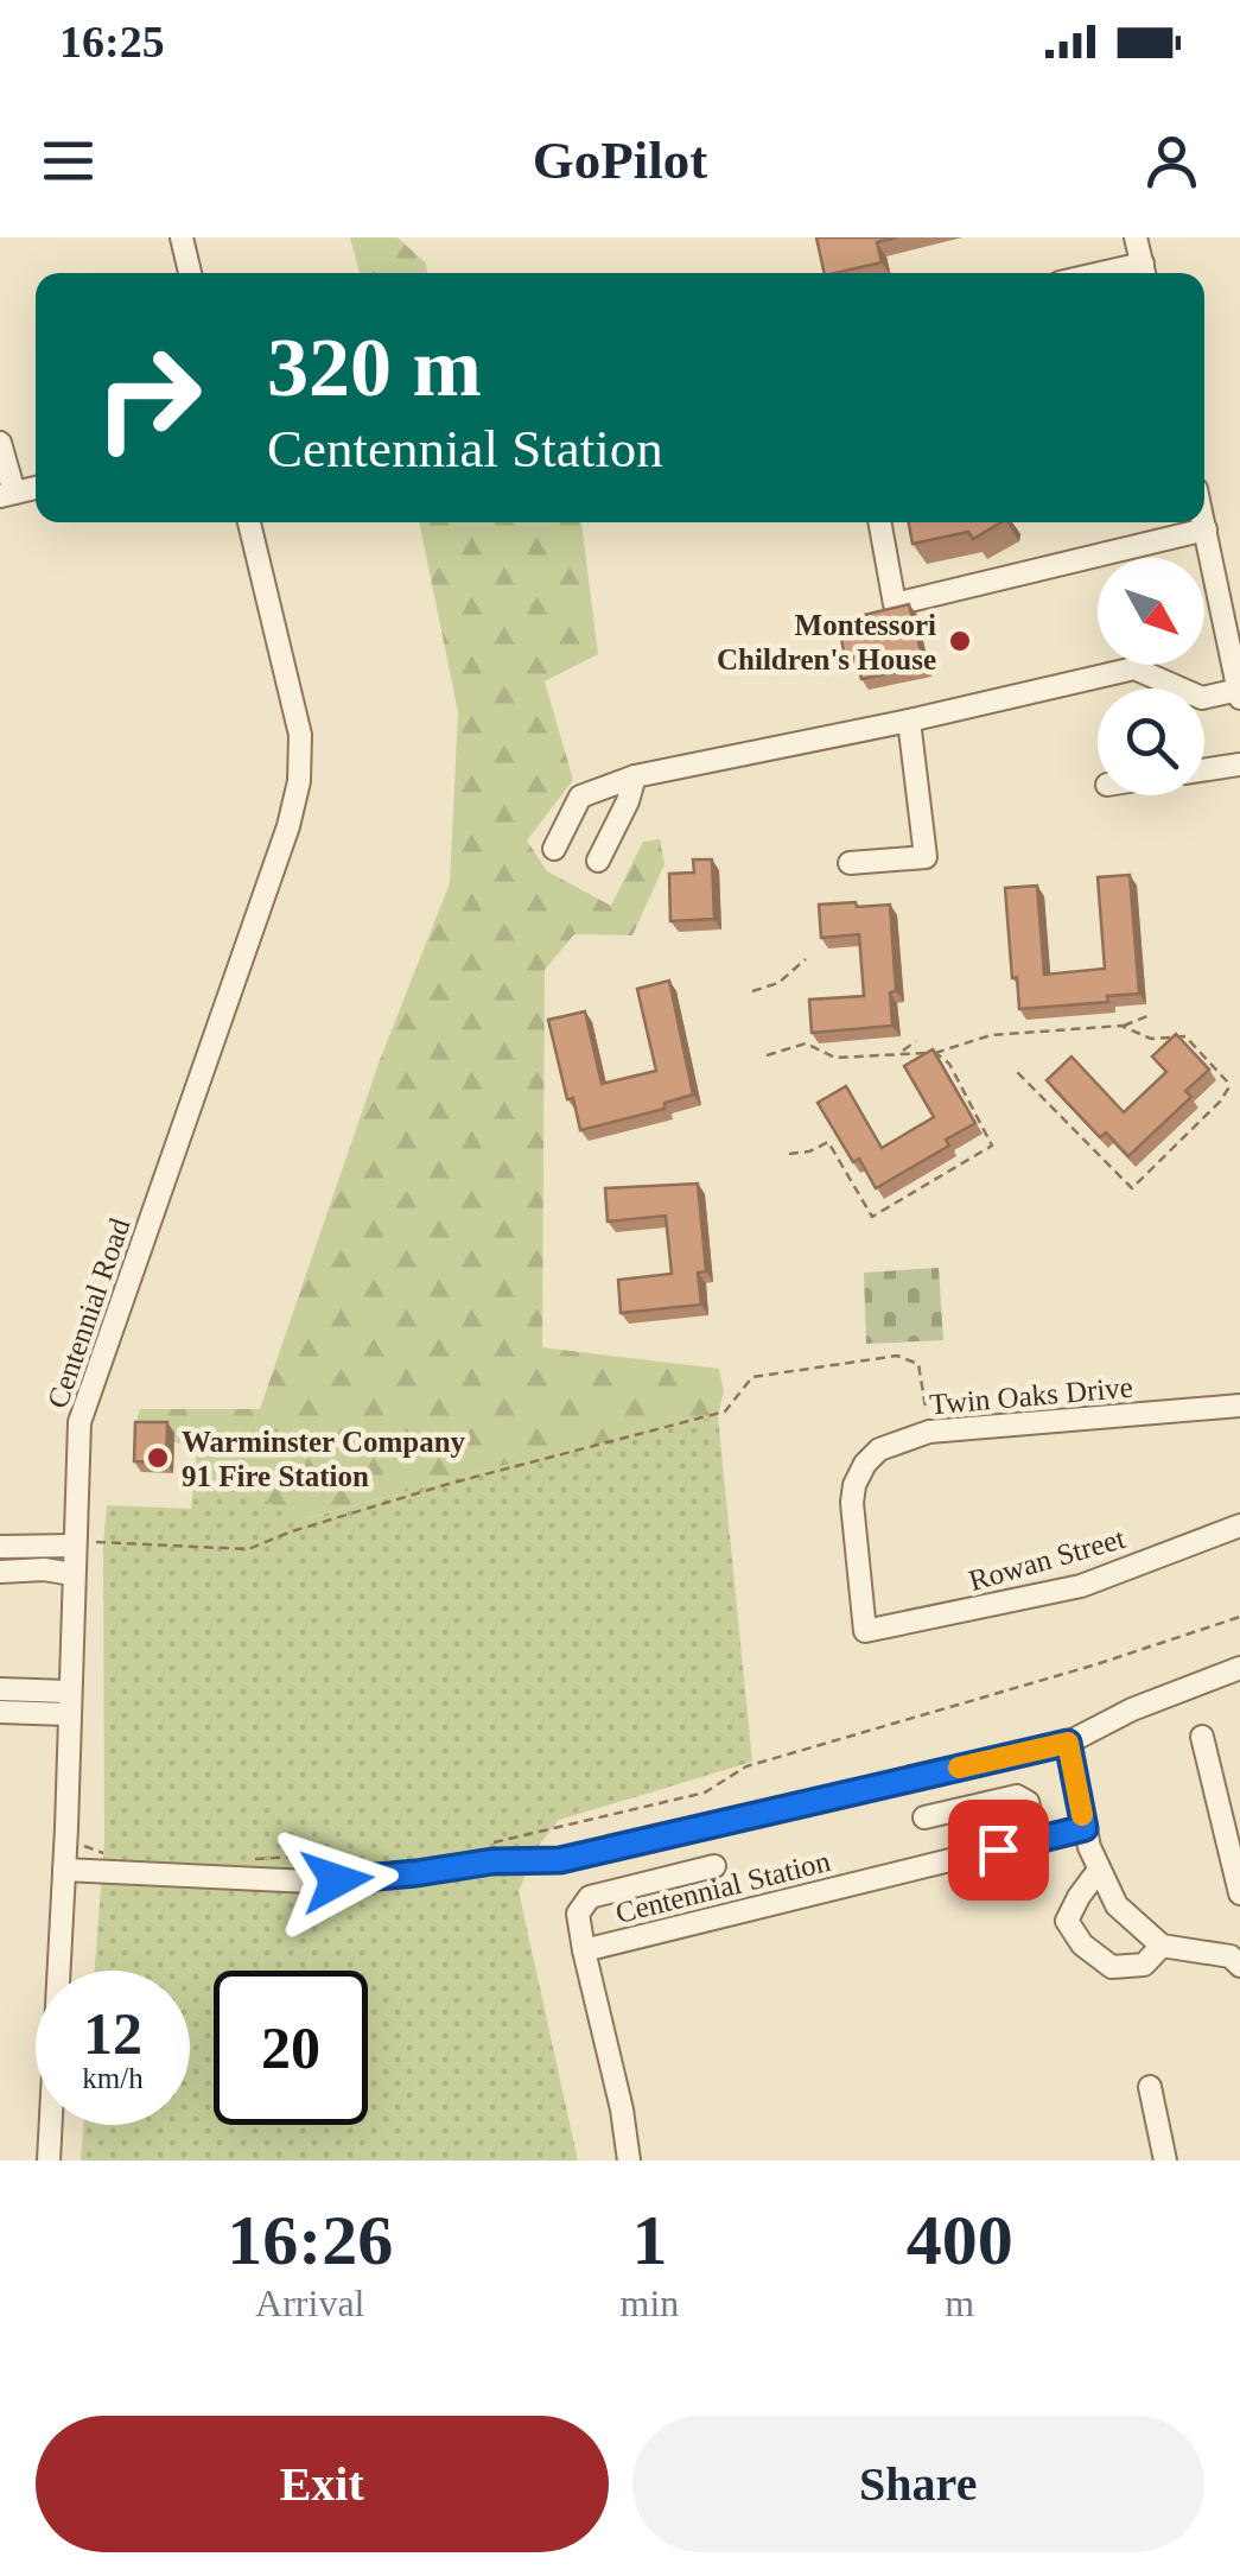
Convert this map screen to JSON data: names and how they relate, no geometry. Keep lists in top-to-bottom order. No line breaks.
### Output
{"streets":{"street":["Centennial Road","Twin Oaks Drive","Rowan Street","Centennial Station"]},"crossings":[["Twin Oaks Drive","Rowan Street"]],"places":["Montessori Children's House","Warminster Company 91 Fire Station"],"north":"bottom right","page":{"status":"16:25","header":"GoPilot","turn":["320 m","Centennial Station"],"speed":"12 km/h","limit":"20","eta":["16:26","Arrival","1","min","400","m"],"buttons":["Exit","Share"]}}
